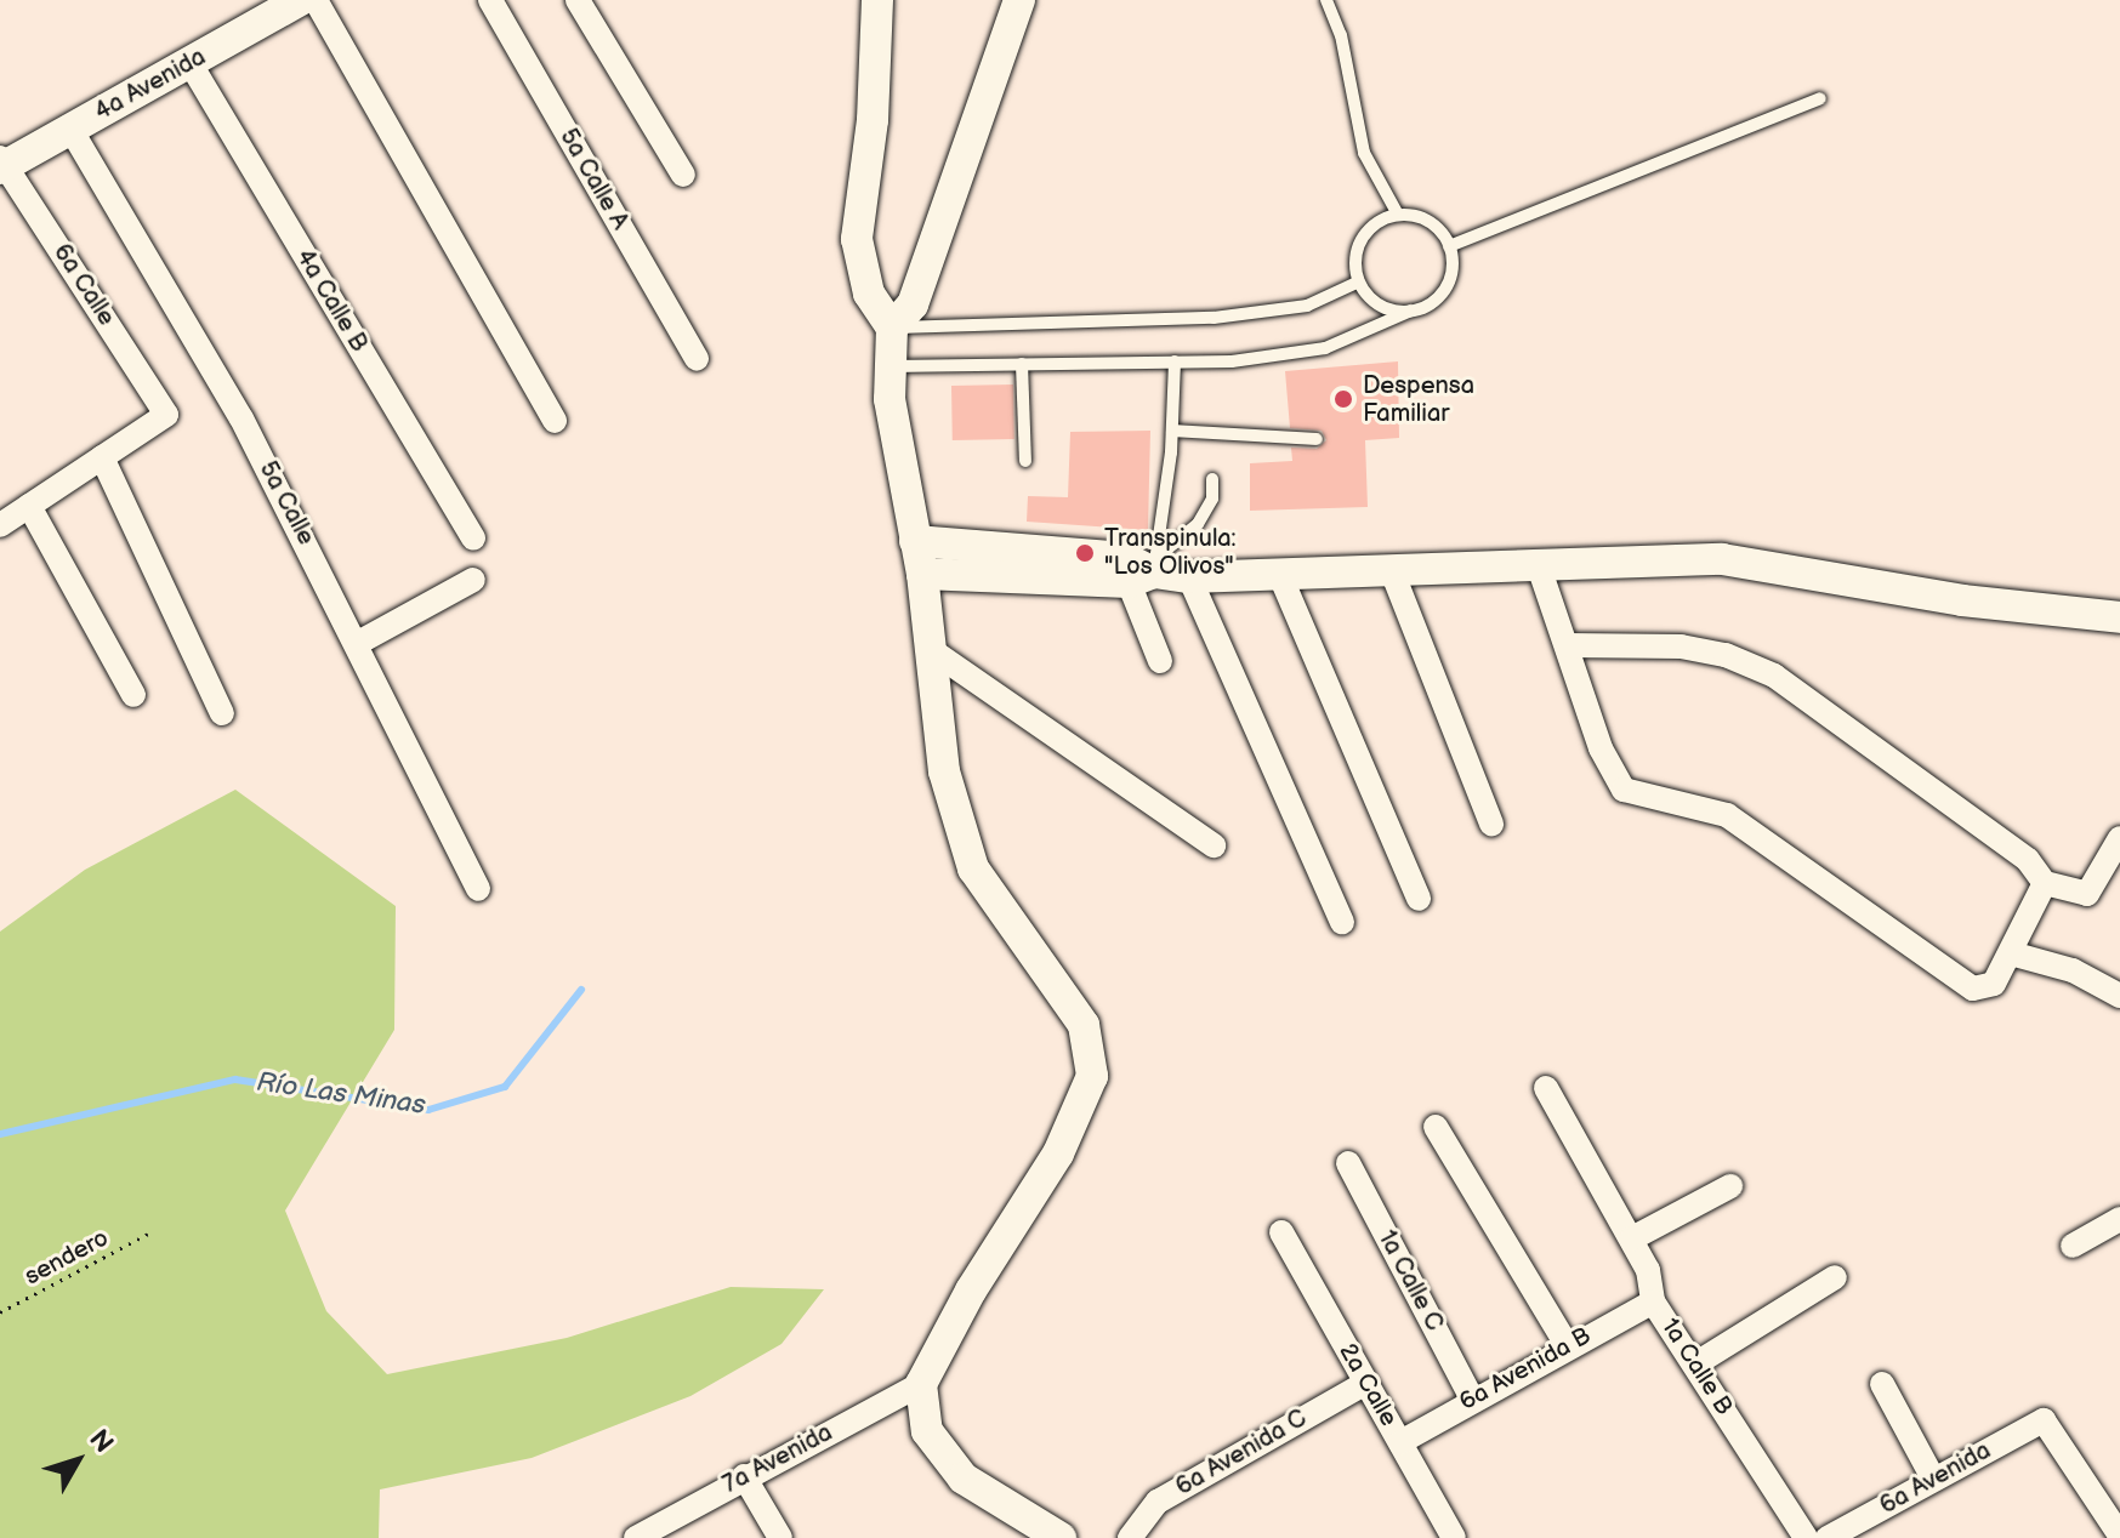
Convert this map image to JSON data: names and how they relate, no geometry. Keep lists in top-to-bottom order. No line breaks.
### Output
{"streets":{"street":["4a Avenida","5a Calle A","6a Calle","4a Calle B","5a Calle","1a Calle C","1a Calle B","6a Avenida B","2a Calle","6a Avenida C","7a Avenida","6a Avenida"],"path":["sendero"]},"crossings":[["4a Avenida","6a Calle"],["4a Avenida","4a Calle B"],["4a Avenida","5a Calle"],["1a Calle C","6a Avenida B"],["1a Calle B","6a Avenida B"],["6a Avenida B","2a Calle"],["2a Calle","6a Avenida C"]],"water":["Río Las Minas"],"places":["Despensa Familiar","Transpinula: \"Los Olivos\""],"north":"top right"}
